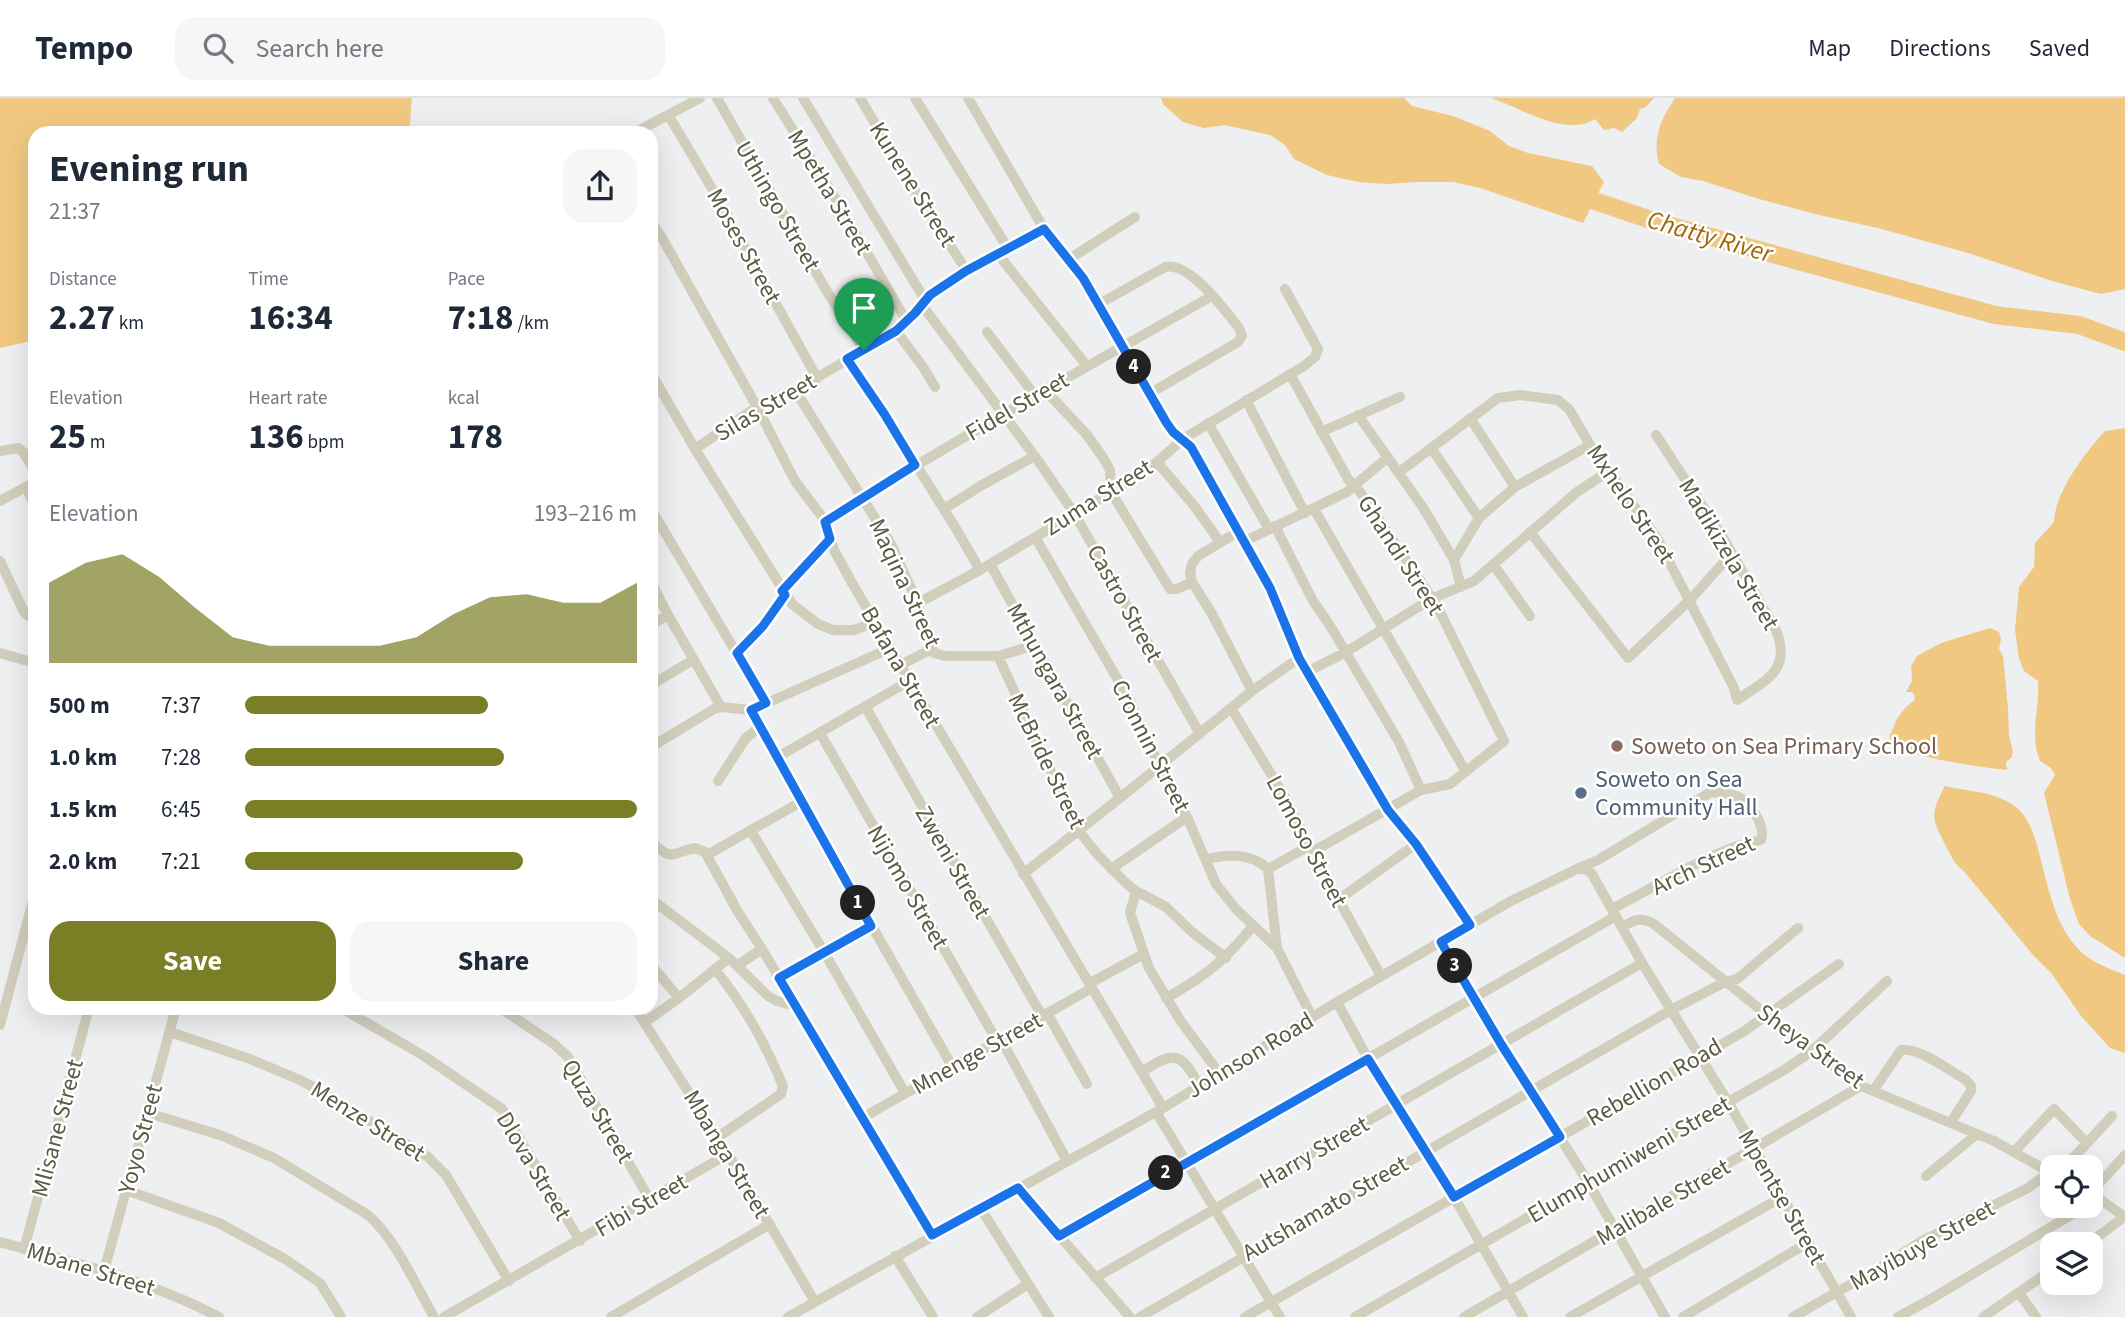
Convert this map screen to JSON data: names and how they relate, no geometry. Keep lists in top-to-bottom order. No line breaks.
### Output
{"streets":{"street":["Kunene Street","Mpetha Street","Uthingo Street","Moses Street","Fidel Street","Silas Street","Zuma Street","Mxhelo Street","Madikizela Street","Ghandi Street","Maqina Street","Castro Street","Bafana Street","Mthungara Street","Cronnin Street","McBride Street","Lomoso Street","Zweni Street","Arch Street","Nijomo Street","Sheya Street","Mnenge Street","Johnson Road","Rebellion Road","Quza Street","Menze Street","Mlisane Street","Yoyo Street","Harry Street","Mbanga Street","Elumphumiweni Street","Dlova Street","Mpentse Street","Malibale Street","Fibi Street","Autshamato Street","Mayibuye Street","Mbane Street"]},"crossings":[["Kunene Street","Silas Street"],["Mpetha Street","Silas Street"],["Uthingo Street","Silas Street"],["Moses Street","Silas Street"],["Fidel Street","Maqina Street"],["Fidel Street","Castro Street"],["Fidel Street","Bafana Street"],["Silas Street","Maqina Street"],["Silas Street","Castro Street"],["Silas Street","Bafana Street"],["Zuma Street","Ghandi Street"],["Zuma Street","Maqina Street"],["Zuma Street","Castro Street"],["Zuma Street","Mthungara Street"],["Zuma Street","Cronnin Street"],["Mxhelo Street","Madikizela Street"],["Maqina Street","Mthungara Street"],["Maqina Street","McBride Street"],["Bafana Street","Mnenge Street"],["Bafana Street","Johnson Road"],["Bafana Street","Rebellion Road"],["Bafana Street","Harry Street"],["Bafana Street","Autshamato Street"],["Lomoso Street","Johnson Road"],["Zweni Street","Mnenge Street"],["Arch Street","Johnson Road"],["Arch Street","Mpentse Street"],["Nijomo Street","Mnenge Street"],["Nijomo Street","Johnson Road"],["Sheya Street","Rebellion Road"],["Sheya Street","Elumphumiweni Street"],["Sheya Street","Mpentse Street"],["Sheya Street","Malibale Street"],["Sheya Street","Autshamato Street"],["Johnson Road","Mbanga Street"],["Johnson Road","Mpentse Street"],["Rebellion Road","Mpentse Street"],["Quza Street","Fibi Street"],["Menze Street","Yoyo Street"],["Menze Street","Fibi Street"],["Mlisane Street","Mbane Street"],["Yoyo Street","Mbane Street"],["Harry Street","Mpentse Street"],["Mbanga Street","Fibi Street"],["Elumphumiweni Street","Mpentse Street"],["Dlova Street","Fibi Street"],["Mpentse Street","Malibale Street"],["Mpentse Street","Autshamato Street"],["Mpentse Street","Mayibuye Street"]],"water":["Chatty River"],"places":["Soweto on Sea Primary School","Soweto on Sea Community Hall"],"page":{"header":"Tempo","search":"Search here","nav":["Map","Directions","Saved"],"heading":["Evening run","21:37"],"stats":[["Distance","2.27 km"],["Time","16:34"],["Pace","7:18 /km"],["Elevation","25 m"],["Heart rate","136 bpm"],["kcal","178"]],"pins":["4","1","3","2"],"chart":["Elevation","193–216 m"],"list":[{"name":"500 m","note":"7:37"},{"name":"1.0 km","note":"7:28"},{"name":"1.5 km","note":"6:45"},{"name":"2.0 km","note":"7:21"}],"buttons":["Save","Share"]}}
